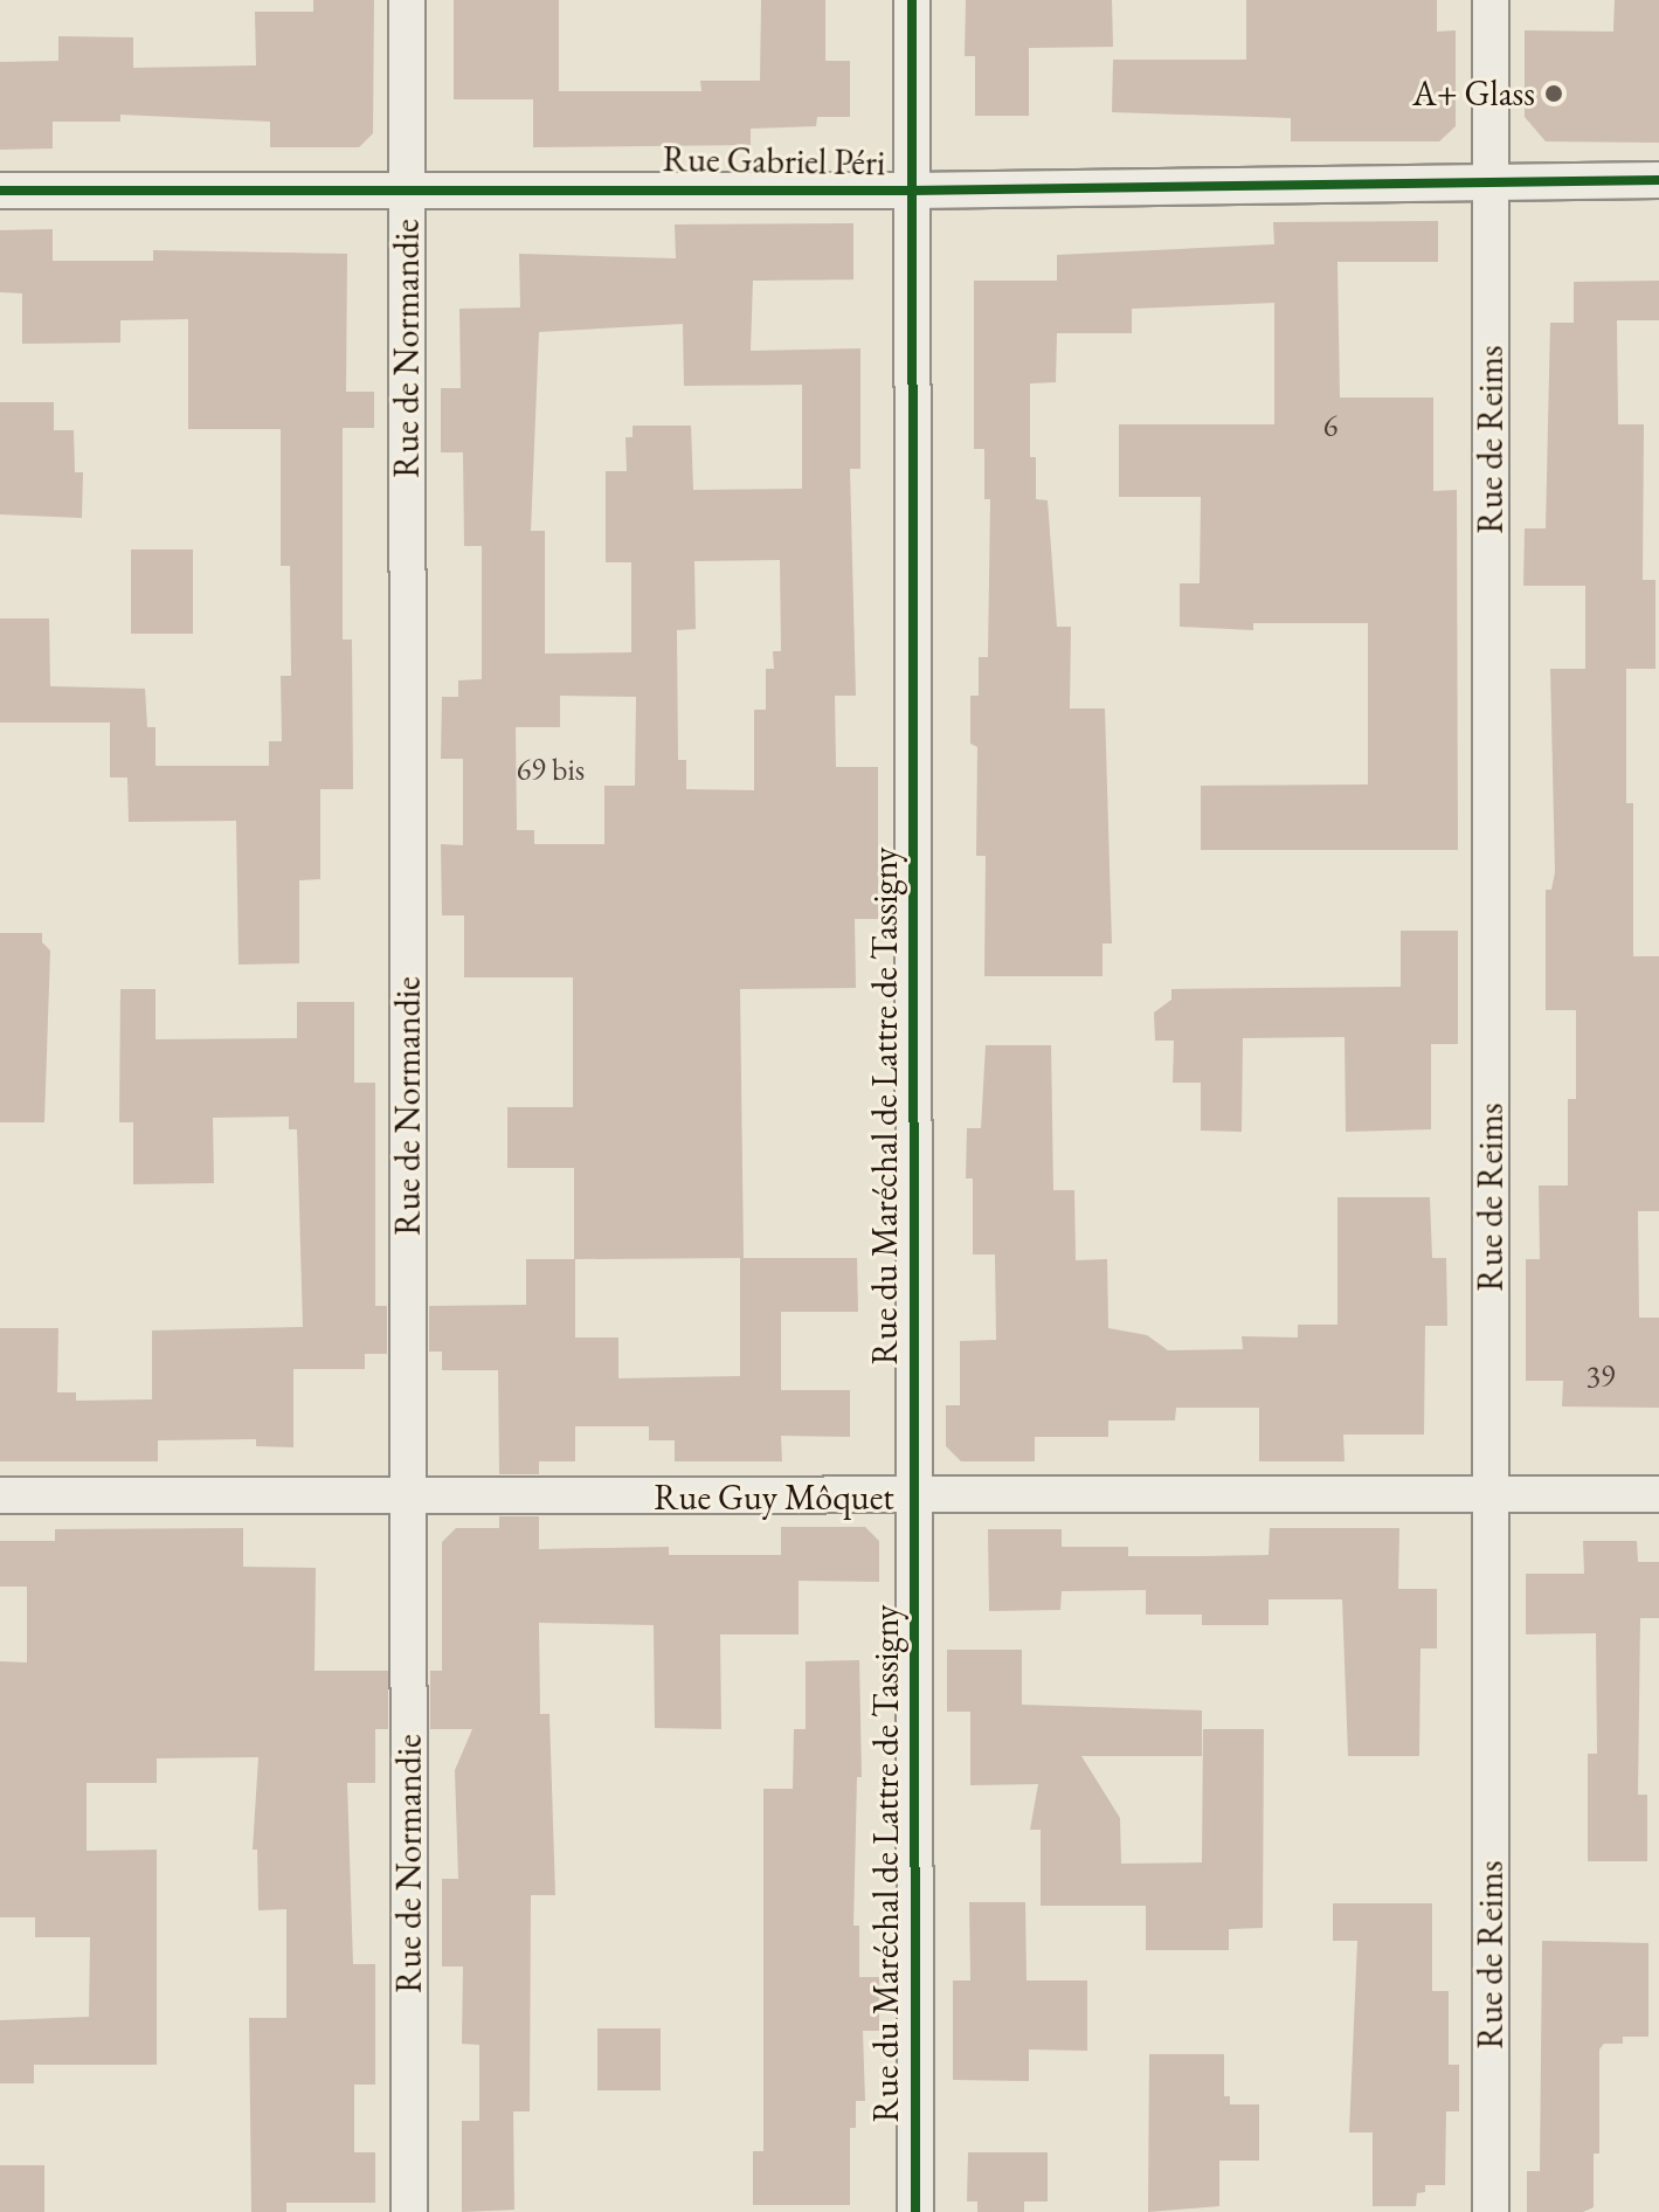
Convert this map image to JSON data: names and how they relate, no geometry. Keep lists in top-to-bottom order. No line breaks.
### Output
{"streets":{"street":["Rue Gabriel Péri","Rue de Normandie","Rue de Reims","Rue du Maréchal de Lattre de Tassigny","Rue Guy Môquet"]},"crossings":[["Rue Gabriel Péri","Rue de Normandie"],["Rue Gabriel Péri","Rue de Reims"],["Rue Gabriel Péri","Rue du Maréchal de Lattre de Tassigny"],["Rue de Normandie","Rue Guy Môquet"],["Rue de Reims","Rue Guy Môquet"],["Rue du Maréchal de Lattre de Tassigny","Rue Guy Môquet"]],"places":["A+ Glass"],"house_numbers":["6","69 bis","39"]}
